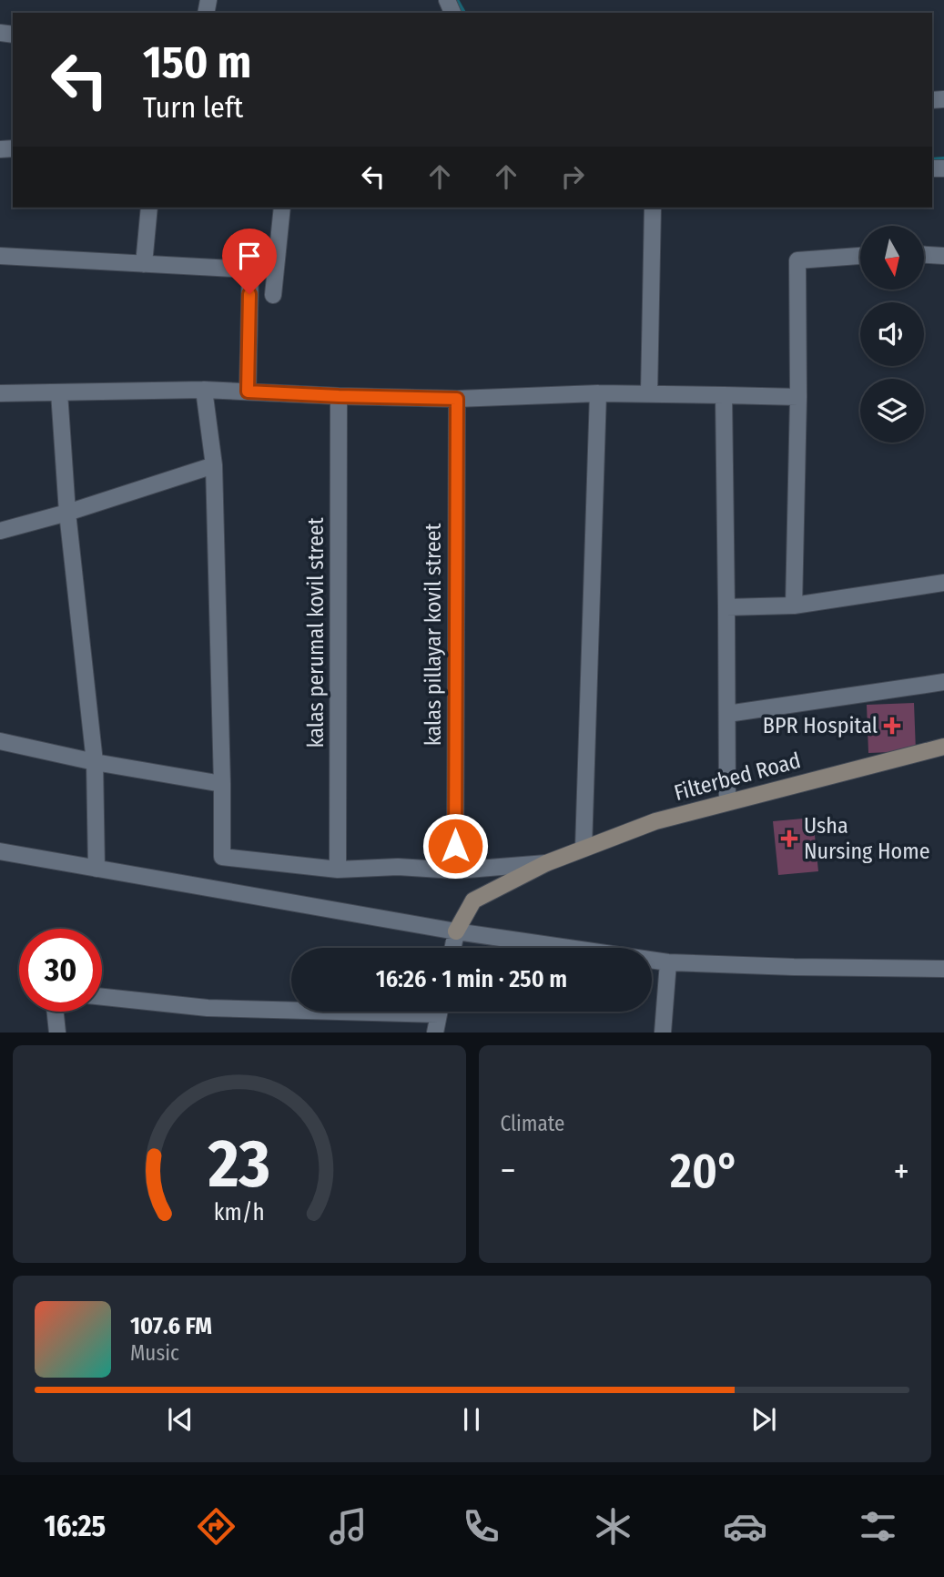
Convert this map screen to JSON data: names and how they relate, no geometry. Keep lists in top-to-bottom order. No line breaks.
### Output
{"streets":{"main road":["Filterbed Road"],"street":["kalas perumal kovil street","kalas pillayar kovil street"]},"places":{"health":["BPR Hospital","Usha Nursing Home"]},"north":"bottom","page":{"turn":["150 m","Turn left"],"limit":"30","trip":"16:26 · 1 min · 250 m","tile":"Climate","heat":["−","20°","+"],"song":["107.6 FM","Music"],"tabs":"16:25","gauge":["23","km/h"]}}
